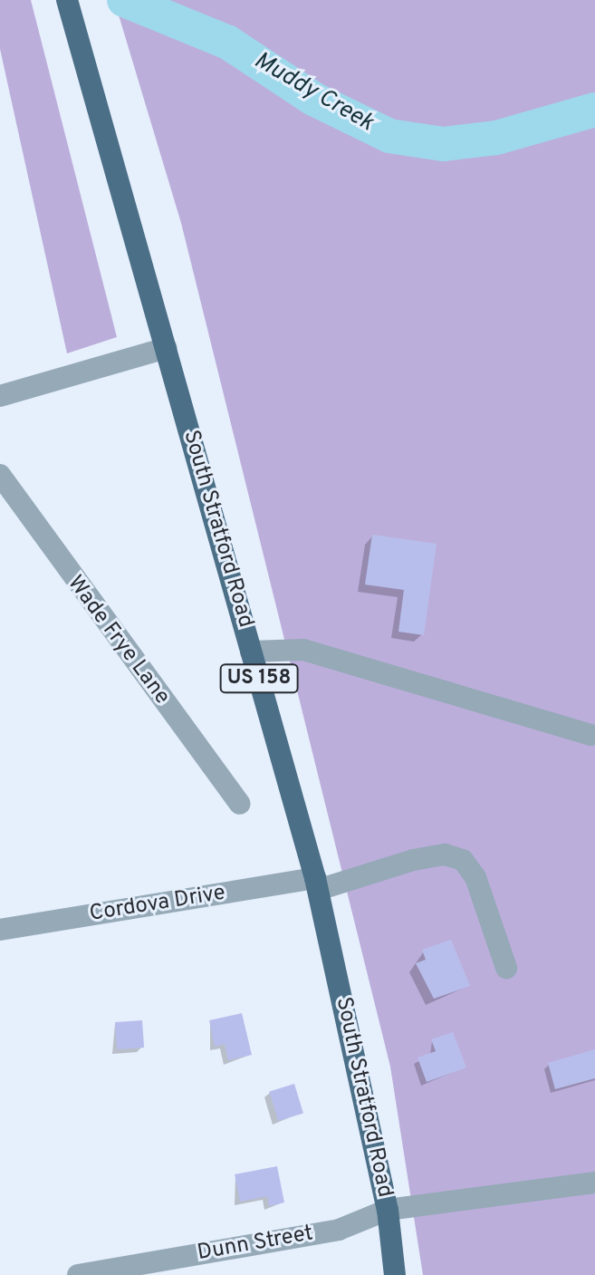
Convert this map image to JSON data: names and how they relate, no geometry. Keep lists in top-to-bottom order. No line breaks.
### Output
{"streets":{"main road":["South Stratford Road","US 158"],"street":["Wade Frye Lane","Cordova Drive","Dunn Street"]},"crossings":[["South Stratford Road","Cordova Drive"],["South Stratford Road","Dunn Street"]],"water":["Muddy Creek"]}
